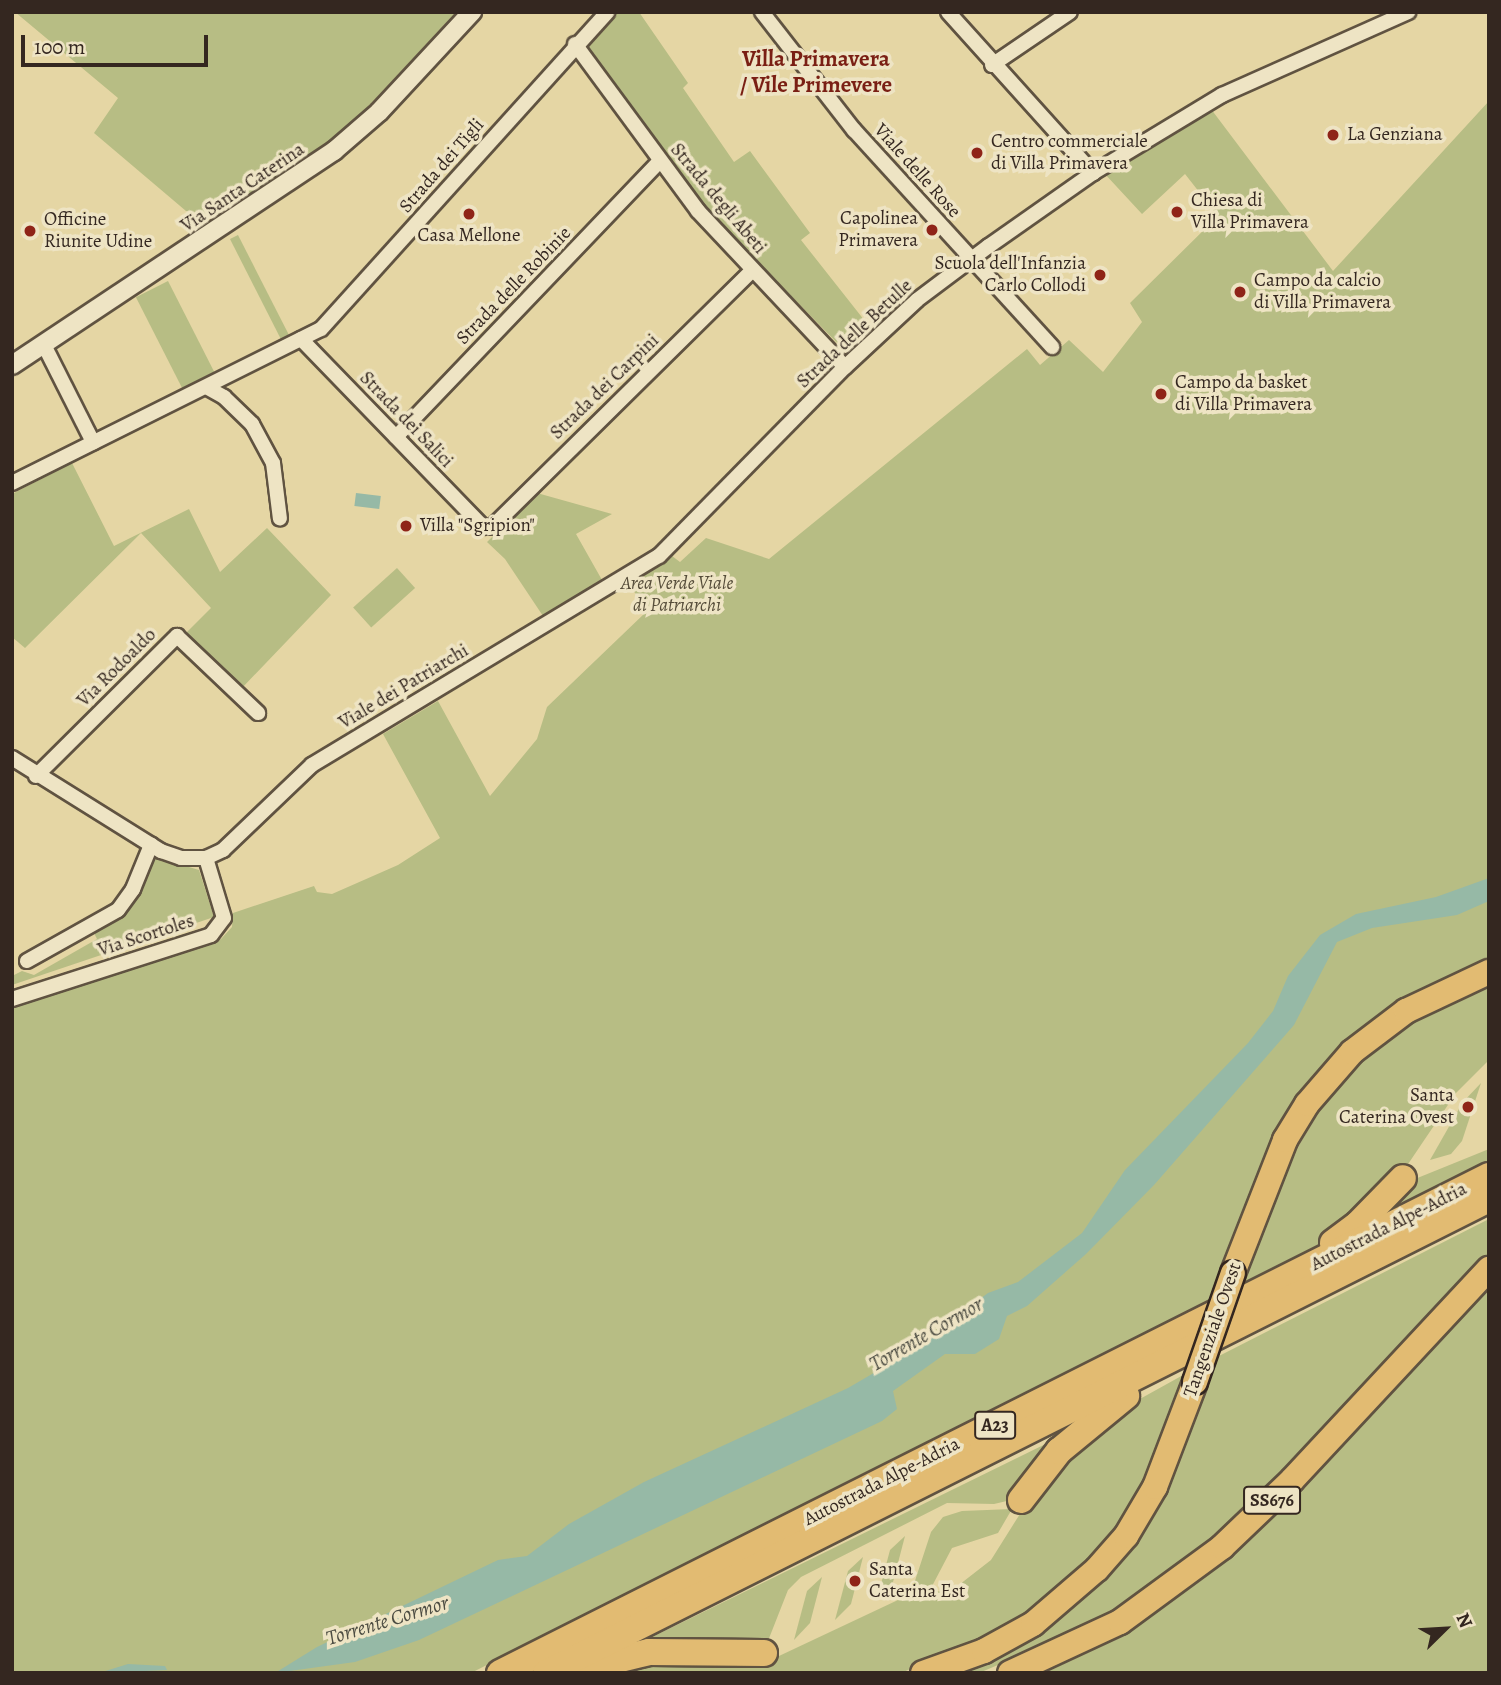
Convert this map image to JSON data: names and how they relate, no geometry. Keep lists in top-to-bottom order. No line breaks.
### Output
{"streets":{"highway":["Autostrada Alpe-Adria","Tangenziale Ovest","A23","SS676"],"street":["Strada dei Tigli","Viale delle Rose","Via Santa Caterina","Strada degli Abeti","Strada delle Robinie","Strada delle Betulle","Strada dei Carpini","Strada dei Salici","Via Rodoaldo","Viale dei Patriarchi","Via Scortoles"]},"crossings":[["Strada dei Tigli","Strada degli Abeti"],["Strada dei Tigli","Strada dei Salici"],["Viale delle Rose","Strada delle Betulle"],["Strada degli Abeti","Strada delle Robinie"],["Strada degli Abeti","Strada delle Betulle"],["Strada degli Abeti","Strada dei Carpini"],["Strada delle Robinie","Strada dei Salici"],["Strada delle Betulle","Viale dei Patriarchi"],["Strada dei Carpini","Strada dei Salici"],["Viale dei Patriarchi","Via Scortoles"]],"districts":["Villa Primavera / Vile Primevere"],"water":["Torrente Cormor"],"parks":["Area Verde Viale di Patriarchi"],"places":["La Genziana","Centro commerciale di Villa Primavera","Chiesa di Villa Primavera","Casa Mellone","Capolinea Primavera","Officine Riunite Udine","Scuola dell'Infanzia Carlo Collodi","Campo da calcio di Villa Primavera","Campo da basket di Villa Primavera","Villa \"Sgripion\"","Santa Caterina Ovest","Santa Caterina Est"],"scale_bar":"100 m","north":"top right"}
